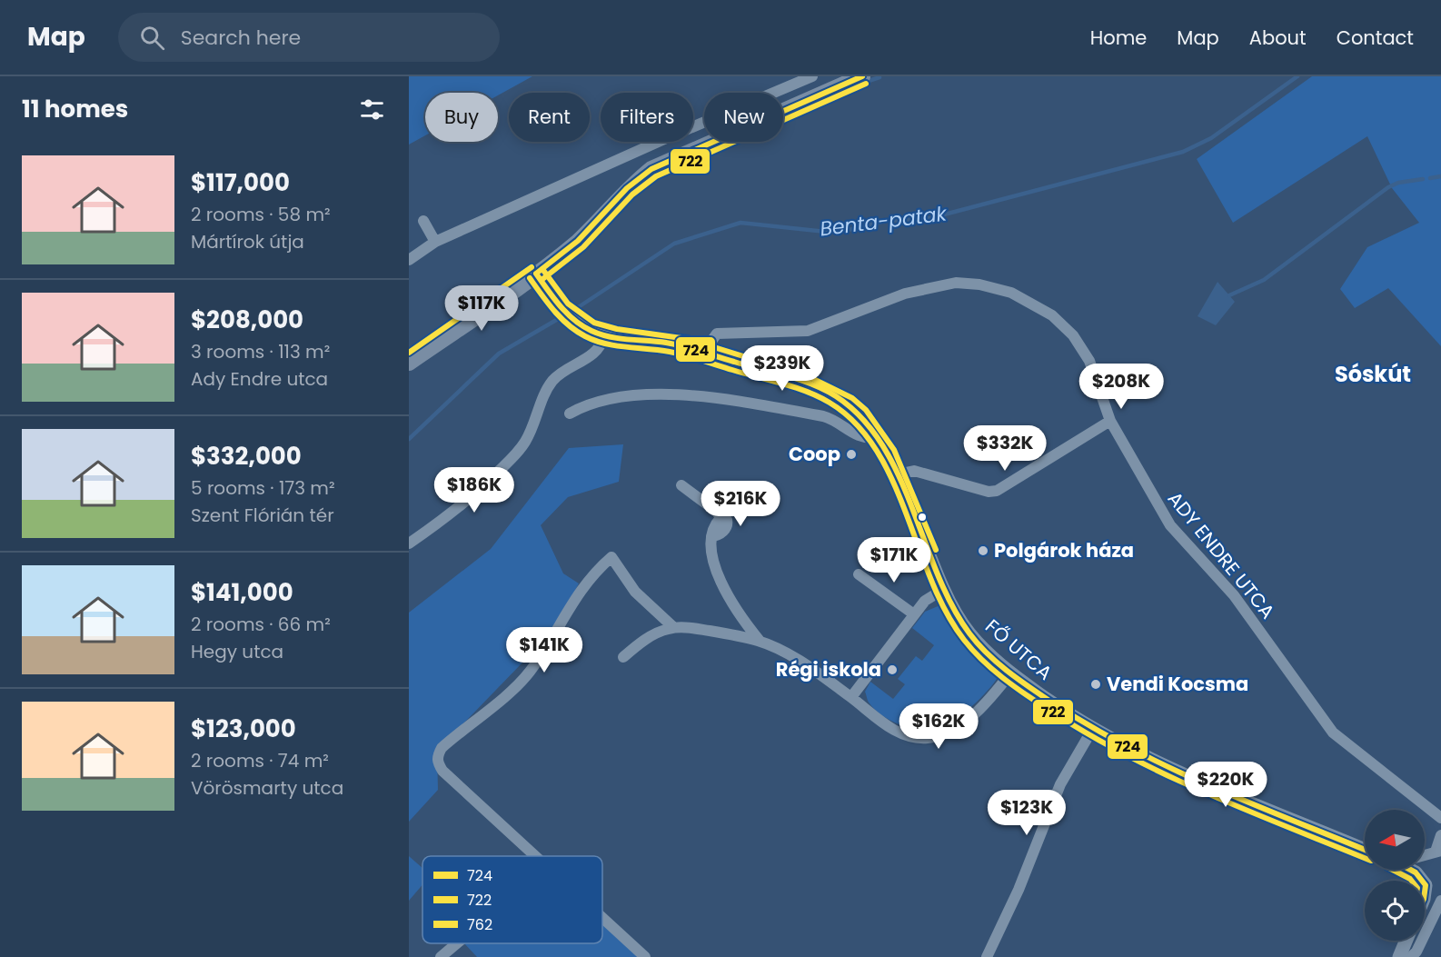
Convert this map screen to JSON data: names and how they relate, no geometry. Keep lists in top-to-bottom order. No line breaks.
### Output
{"streets":{"street":["ADY ENDRE UTCA","FŐ UTCA"]},"crossings":[["ADY ENDRE UTCA","FŐ UTCA"]],"districts":["Sóskút"],"water":["Benta-patak"],"places":["Coop","Polgárok háza","Régi iskola","Vendi Kocsma"],"lines":["transit line 724","transit line 722","transit line 762"],"legend":["724","722","762"],"north":"left","page":{"header":"Map","search":"Search here","nav":["Home","Map","About","Contact"],"heading":"11 homes","chip":["Buy","Rent","Filters","New"],"list":[{"name":"$117,000","note":"2 rooms · 58 m² · Mártírok útja"},{"name":"$208,000","note":"3 rooms · 113 m² · Ady Endre utca"},{"name":"$332,000","note":"5 rooms · 173 m² · Szent Flórián tér"},{"name":"$141,000","note":"2 rooms · 66 m² · Hegy utca"},{"name":"$123,000","note":"2 rooms · 74 m² · Vörösmarty utca"}],"price":["$117K","$239K","$208K","$332K","$186K","$216K","$171K","$141K","$162K","$220K","$123K"]}}
